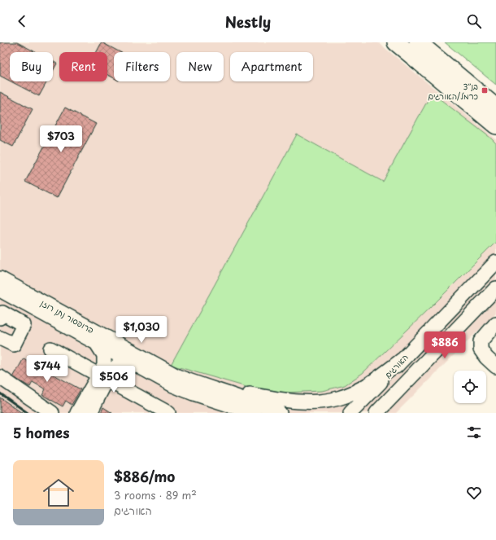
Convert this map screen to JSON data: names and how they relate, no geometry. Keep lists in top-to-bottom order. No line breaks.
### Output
{"streets":{"street":["פרופסור נתן רוזן","האורגים"]},"places":{"transit":["בנ״צ כרמל/האורגים"]},"page":{"header":"Nestly","chip":["Buy","Rent","Filters","New","Apartment"],"price":["$703","$1,030","$886","$744","$506"],"heading":"5 homes","list":[{"name":"$886/mo","note":"3 rooms · 89 m² · האורגים"}]}}
